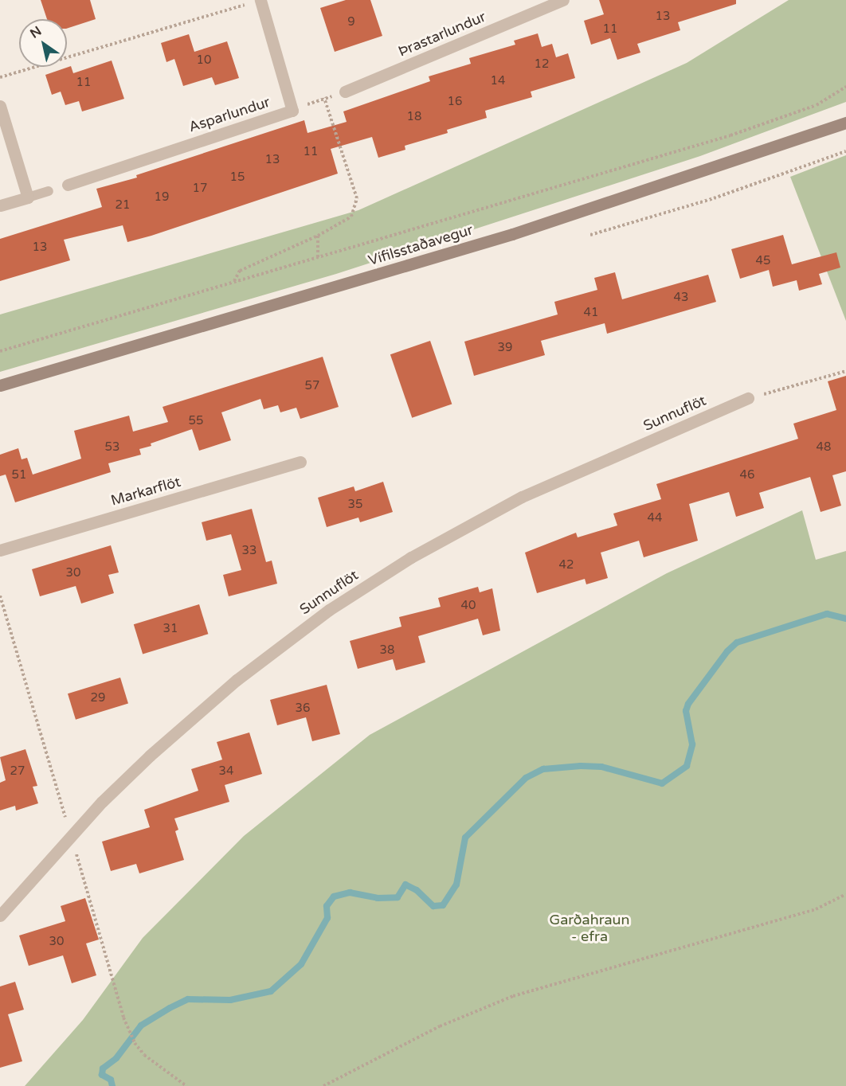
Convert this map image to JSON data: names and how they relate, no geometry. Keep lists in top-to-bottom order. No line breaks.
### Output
{"streets":{"main road":["Vífilsstaðavegur"],"street":["Þrastarlundur","Asparlundur","Sunnuflöt","Markarflöt"]},"parks":["Garðahraun - efra"],"house_numbers":["13","9","11","10","12","14","11","16","18","11","13","15","17","19","21","13","45","43","41","39","57","55","53","48","51","46","35","44","33","42","30","40","31","38","29","36","27","34","30"],"north":"top left"}
